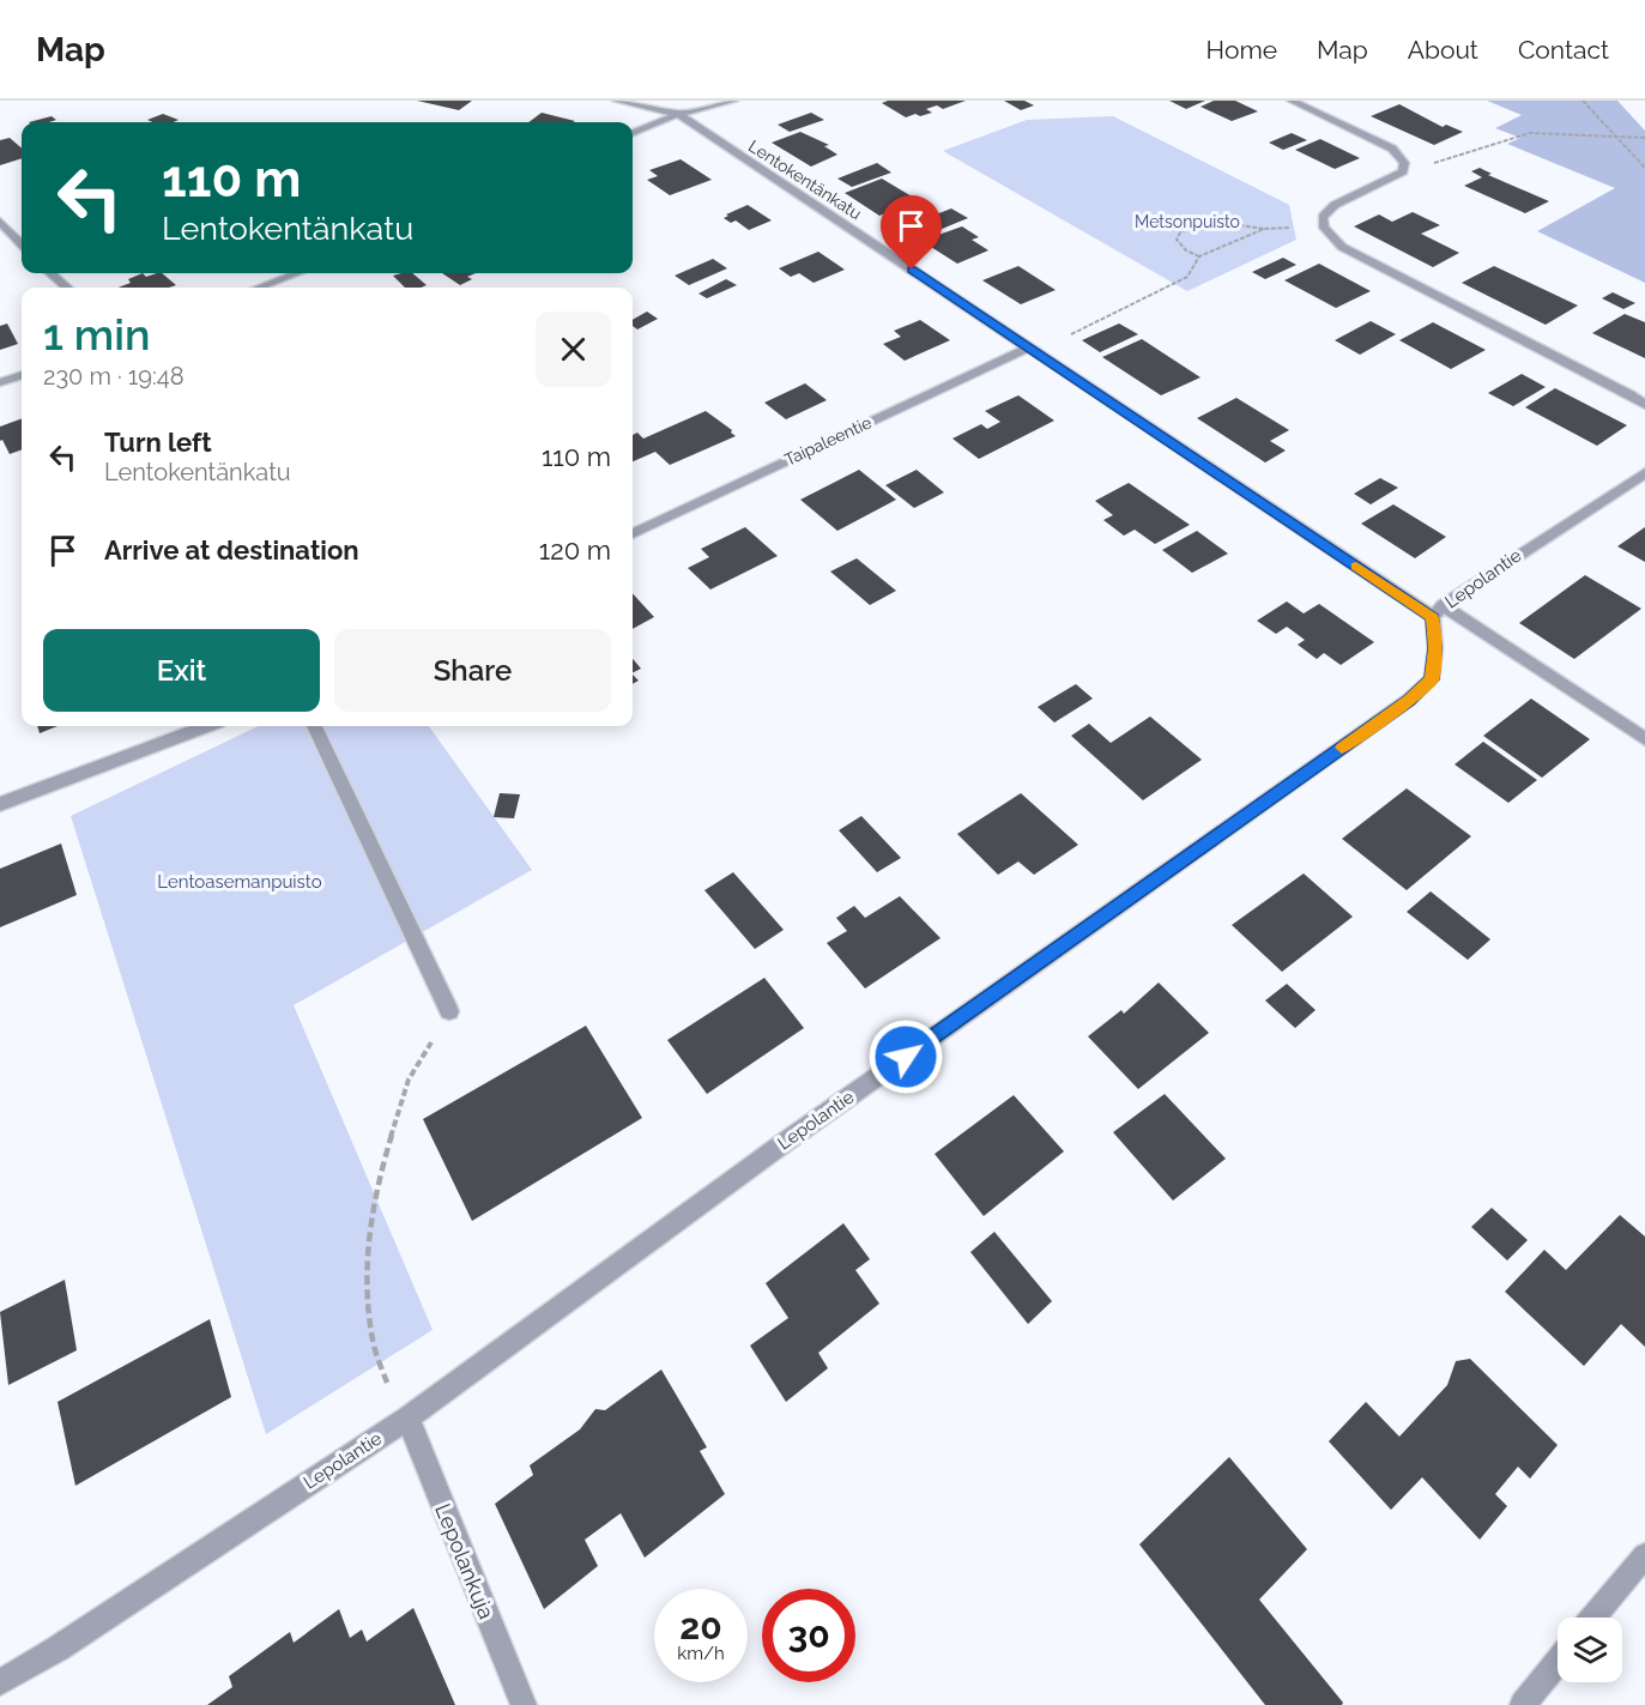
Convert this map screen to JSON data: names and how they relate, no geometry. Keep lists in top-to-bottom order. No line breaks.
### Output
{"streets":{"street":["Lentokentänkatu","Taipaleentie","Lepolantie","Lepolankuja"]},"crossings":[["Lentokentänkatu","Taipaleentie"],["Lentokentänkatu","Lepolantie"],["Lepolantie","Lepolankuja"]],"parks":["Metsonpuisto","Lentoasemanpuisto"],"page":{"header":"Map","nav":["Home","Map","About","Contact"],"turn":["110 m","Lentokentänkatu"],"heading":["1 min","230 m · 19:48"],"list":[{"name":"Turn left","note":"Lentokentänkatu","value":"110 m"},{"name":"Arrive at destination","value":"120 m"}],"buttons":["Exit","Share"],"speed":"20 km/h","limit":"30"}}
